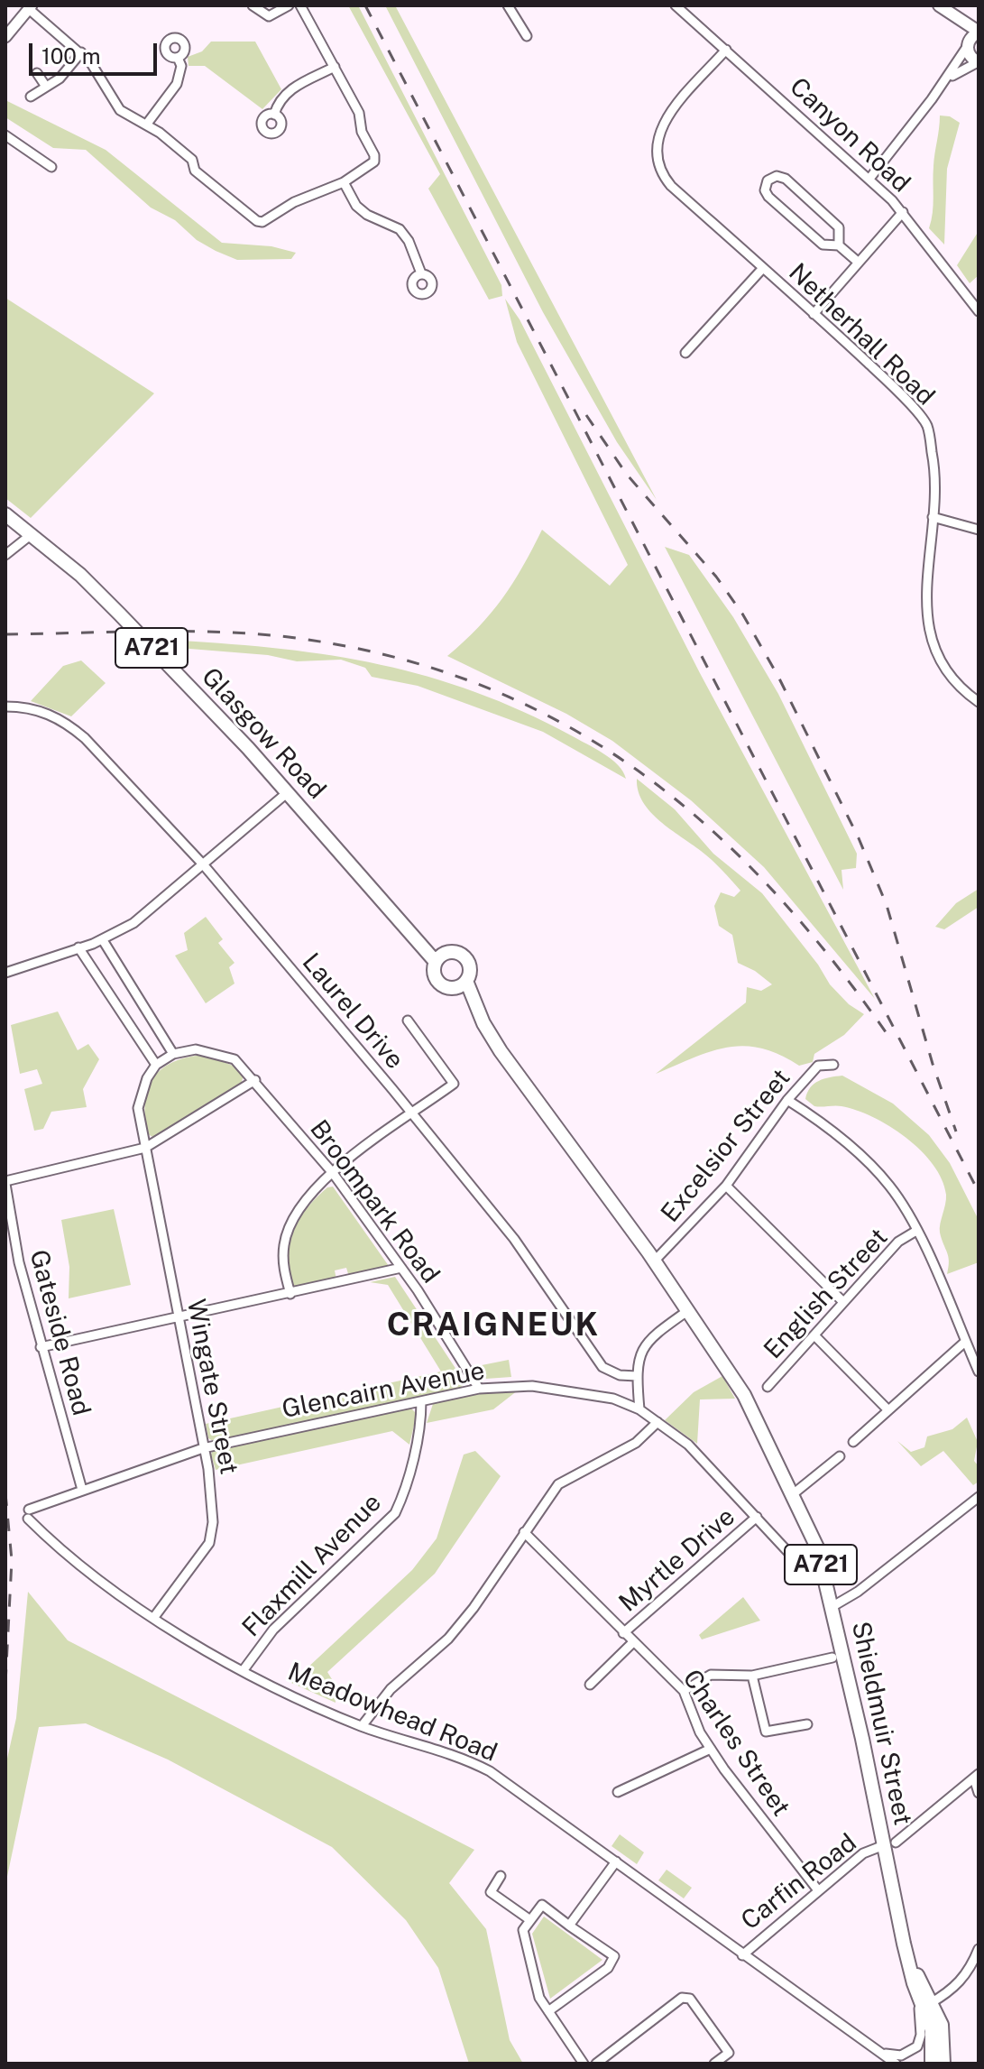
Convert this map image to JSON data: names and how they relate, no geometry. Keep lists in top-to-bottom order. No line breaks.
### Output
{"streets":{"main road":["A721","Glasgow Road","Shieldmuir Street"],"street":["Canyon Road","Netherhall Road","Laurel Drive","Excelsior Street","Broompark Road","English Street","Gateside Road","Wingate Street","Glencairn Avenue","Myrtle Drive","Flaxmill Avenue","Meadowhead Road","Charles Street","Carfin Road"]},"crossings":[["Canyon Road","Netherhall Road"],["A721","Glasgow Road"],["A721","Excelsior Street"],["A721","Shieldmuir Street"],["Broompark Road","Glencairn Avenue"],["Gateside Road","Glencairn Avenue"],["Wingate Street","Glencairn Avenue"],["Wingate Street","Meadowhead Road"],["Glencairn Avenue","Myrtle Drive"],["Glencairn Avenue","Flaxmill Avenue"],["Glencairn Avenue","Meadowhead Road"],["Glencairn Avenue","Shieldmuir Street"],["Myrtle Drive","Charles Street"],["Flaxmill Avenue","Meadowhead Road"],["Meadowhead Road","Carfin Road"],["Shieldmuir Street","Carfin Road"],["Charles Street","Carfin Road"]],"districts":["CRAIGNEUK"],"scale_bar":"100 m"}
